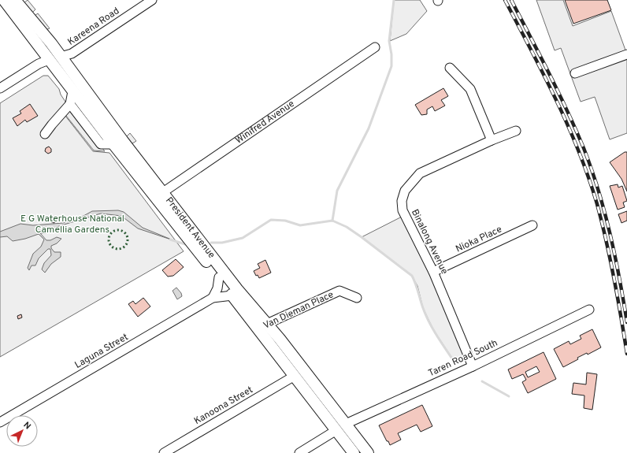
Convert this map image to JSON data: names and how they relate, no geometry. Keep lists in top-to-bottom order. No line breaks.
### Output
{"streets":{"main road":["President Avenue"],"street":["Kareena Road","Winifred Avenue","Nioka Place","Binalong Avenue","Van Dieman Place","Laguna Street","Taren Road South","Kanoona Street"]},"crossings":[["Kareena Road","President Avenue"],["Winifred Avenue","President Avenue"],["President Avenue","Van Dieman Place"],["President Avenue","Laguna Street"],["President Avenue","Taren Road South"],["President Avenue","Kanoona Street"],["Nioka Place","Binalong Avenue"],["Binalong Avenue","Taren Road South"]],"parks":["E G Waterhouse National Camellia Gardens"],"north":"top right"}
